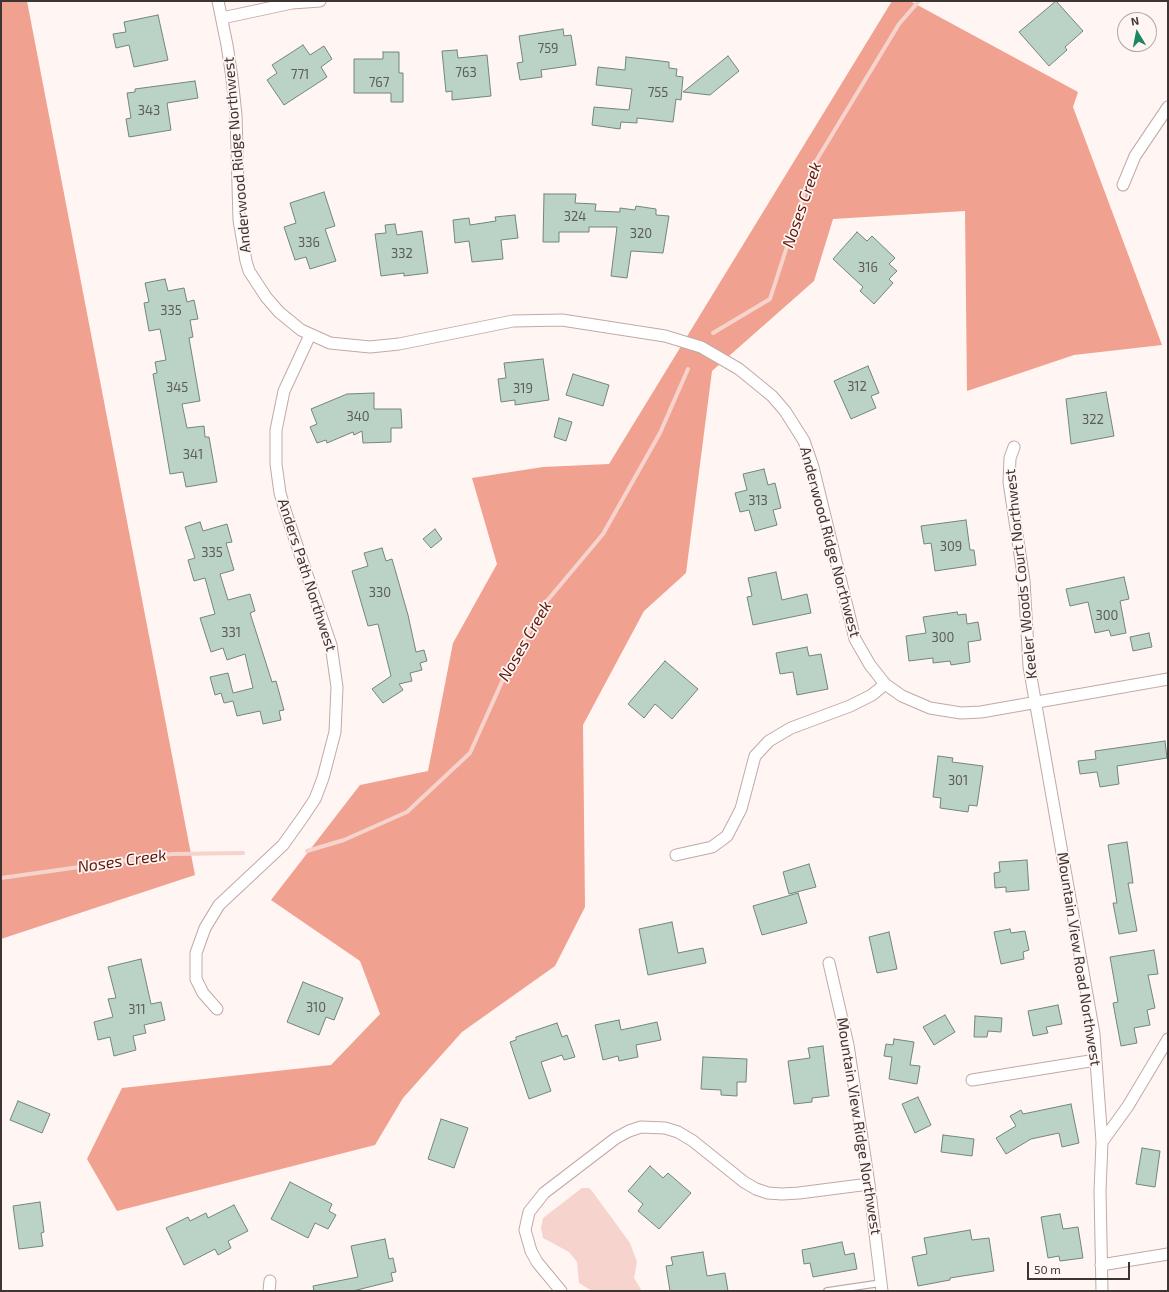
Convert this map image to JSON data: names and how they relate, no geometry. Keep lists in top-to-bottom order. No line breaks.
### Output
{"streets":{"street":["Anderwood Ridge Northwest","Keeler Woods Court Northwest","Anders Path Northwest","Mountain View Road Northwest","Mountain View Ridge Northwest"]},"crossings":[["Anderwood Ridge Northwest","Keeler Woods Court Northwest"],["Anderwood Ridge Northwest","Anders Path Northwest"],["Anderwood Ridge Northwest","Mountain View Road Northwest"],["Keeler Woods Court Northwest","Mountain View Road Northwest"]],"water":["Noses Creek"],"house_numbers":["759","763","771","767","755","343","324","320","336","332","316","335","312","345","319","340","322","341","313","309","335","330","300","331","300","301","310","311"],"scale_bar":"50 m","north":"top"}
